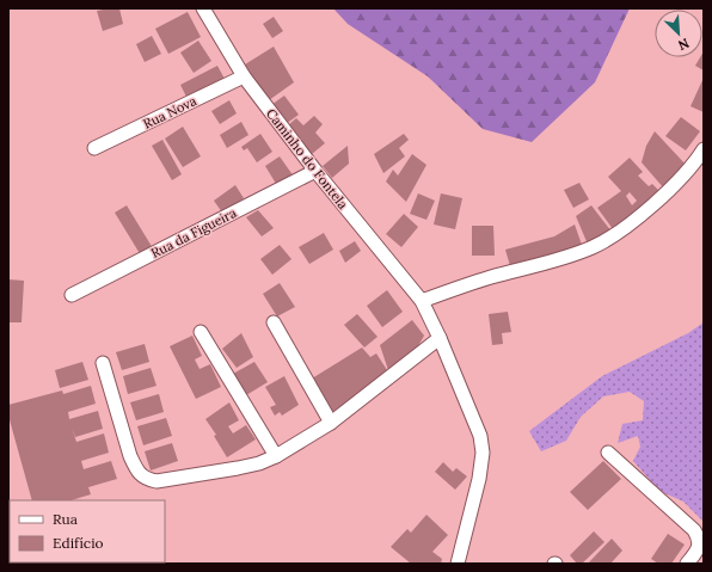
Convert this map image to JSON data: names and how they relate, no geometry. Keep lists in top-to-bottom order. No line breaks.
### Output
{"streets":{"street":["Rua Nova","Caminho do Fontela","Rua da Figueira"]},"crossings":[["Rua Nova","Caminho do Fontela"],["Caminho do Fontela","Rua da Figueira"]],"legend":["Rua","Edifício"],"north":"bottom right"}
